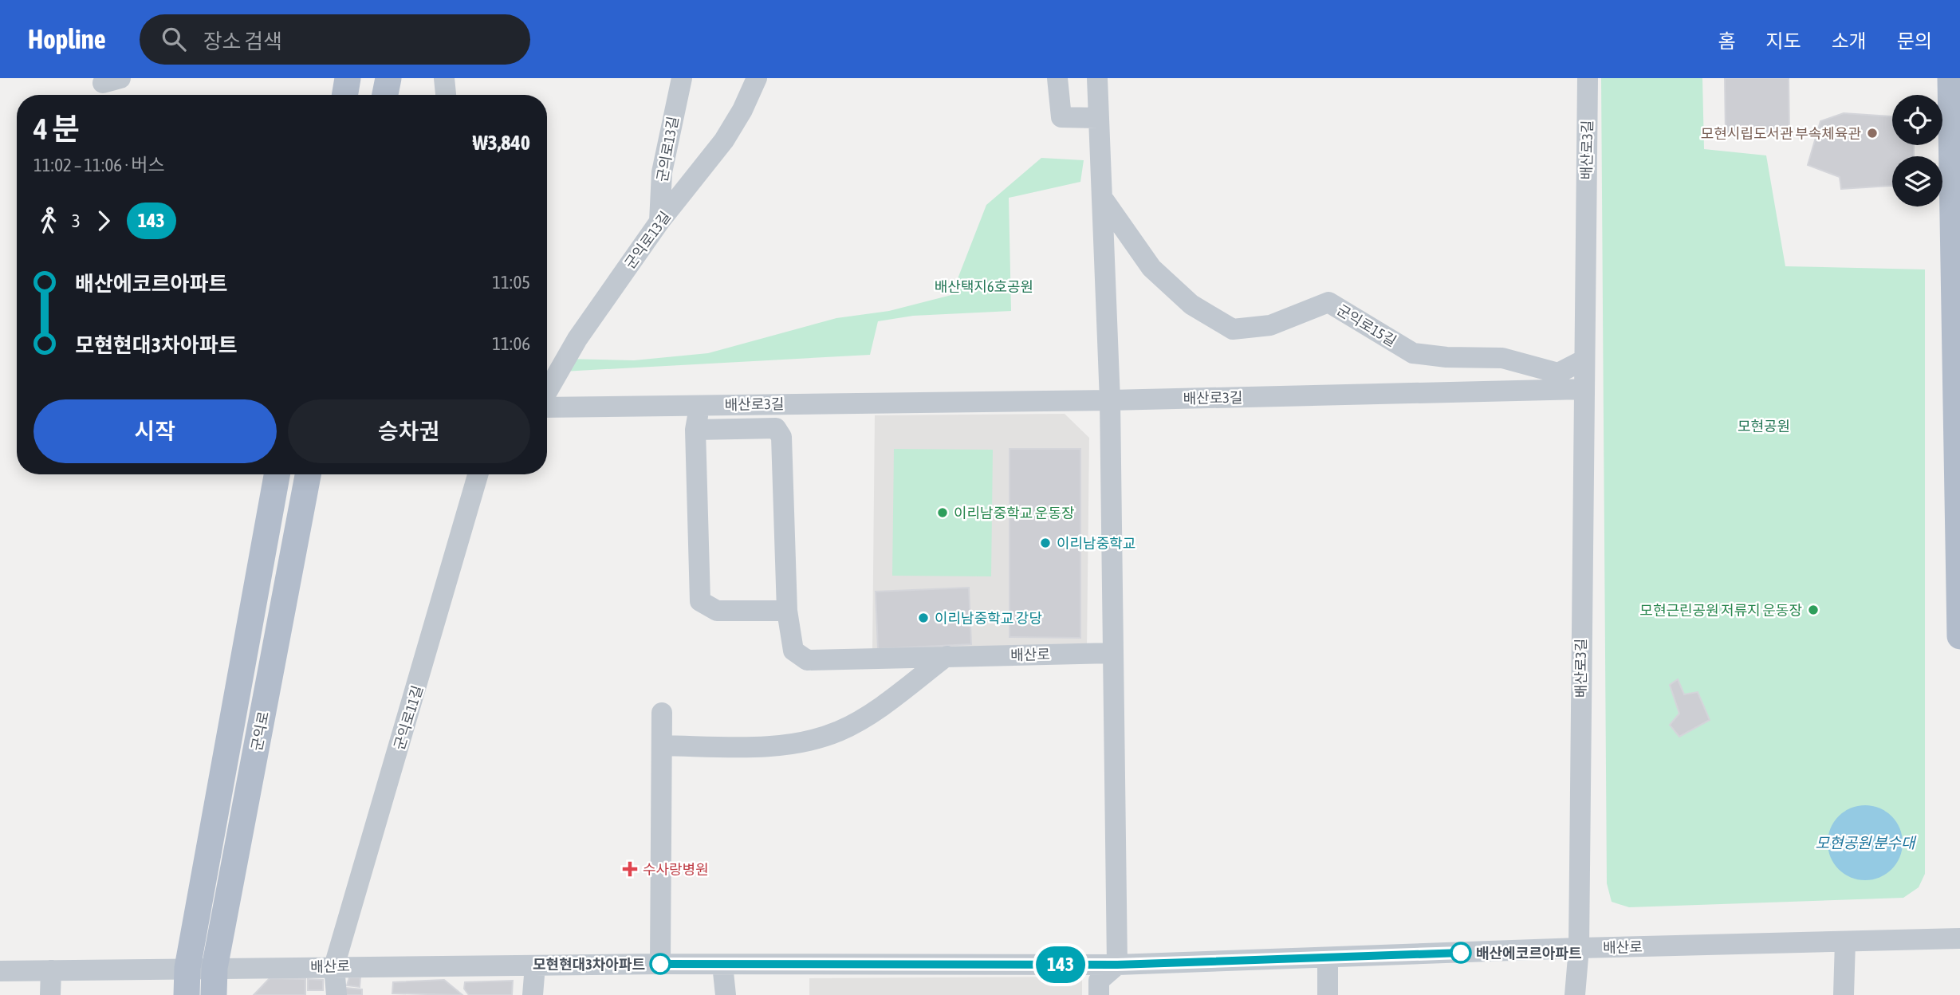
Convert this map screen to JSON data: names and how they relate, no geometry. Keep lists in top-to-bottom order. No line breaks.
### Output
{"streets":{"main road":["군익로"],"street":["군의로13길","배산로3길","군익로13길","군익로15길","배산로","군익로11길"]},"crossings":[["군의로13길","군익로13길"],["배산로3길","군익로15길"],["배산로3길","배산로"],["배산로","군익로11길"],["배산로","군익로"]],"water":["모현공원 분수대"],"parks":["배산택지6호공원","모현공원"],"places":{"other":["모현시립도서관 부속체육관","이리남중학교 운동장","이리남중학교","모현근린공원 저류지 운동장","이리남중학교 강당","배산에코르아파트","모현현대3차아파트"],"health":["수사랑병원"]},"lines":["bus line 143"],"page":{"header":"Hopline","search":"장소 검색","nav":["홈","지도","소개","문의"],"on_map":"143","heading":["4 분","11:02 – 11:06 · 버스","₩3,840"],"legs":["3","143"],"list":[{"name":"배산에코르아파트","value":"11:05"},{"name":"모현현대3차아파트","value":"11:06"}],"buttons":["시작","승차권"]}}
